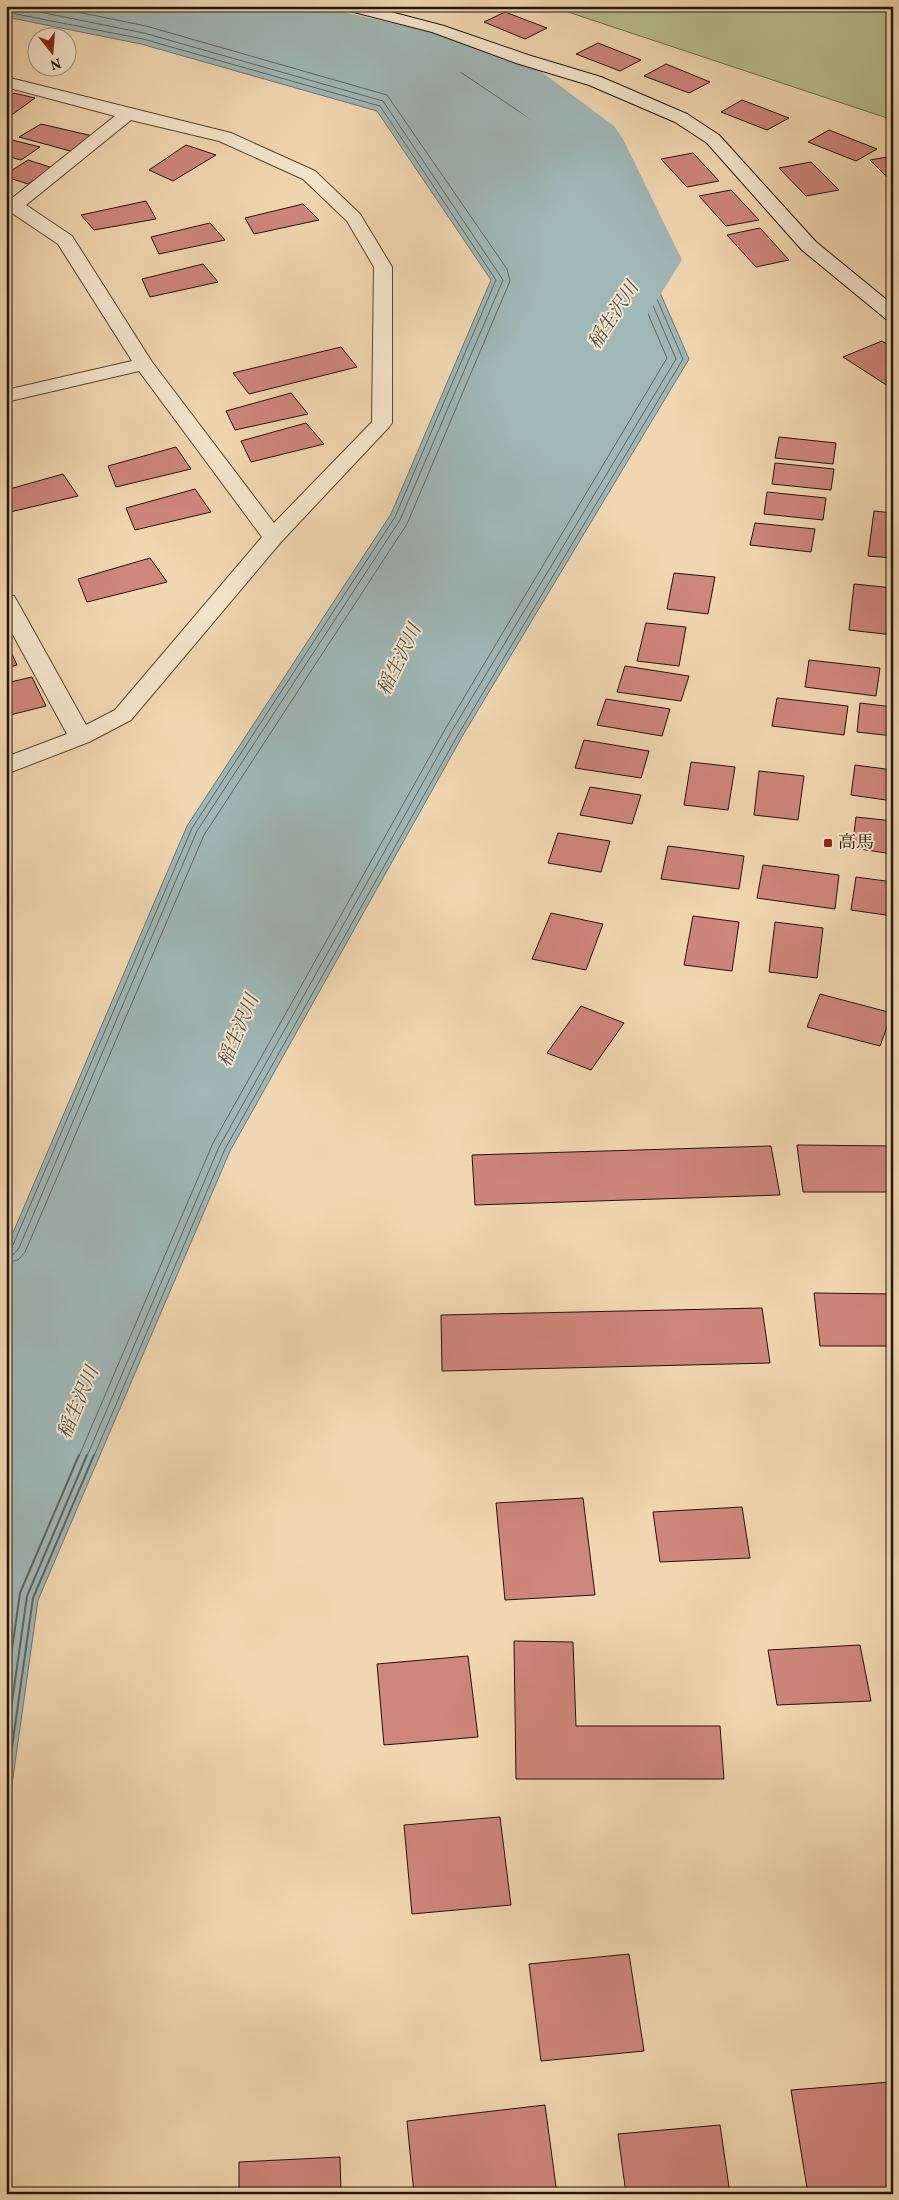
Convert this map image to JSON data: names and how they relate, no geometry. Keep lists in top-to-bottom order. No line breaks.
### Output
{"water":["稲生沢川"],"places":{"transit":["高馬"]},"north":"bottom"}
